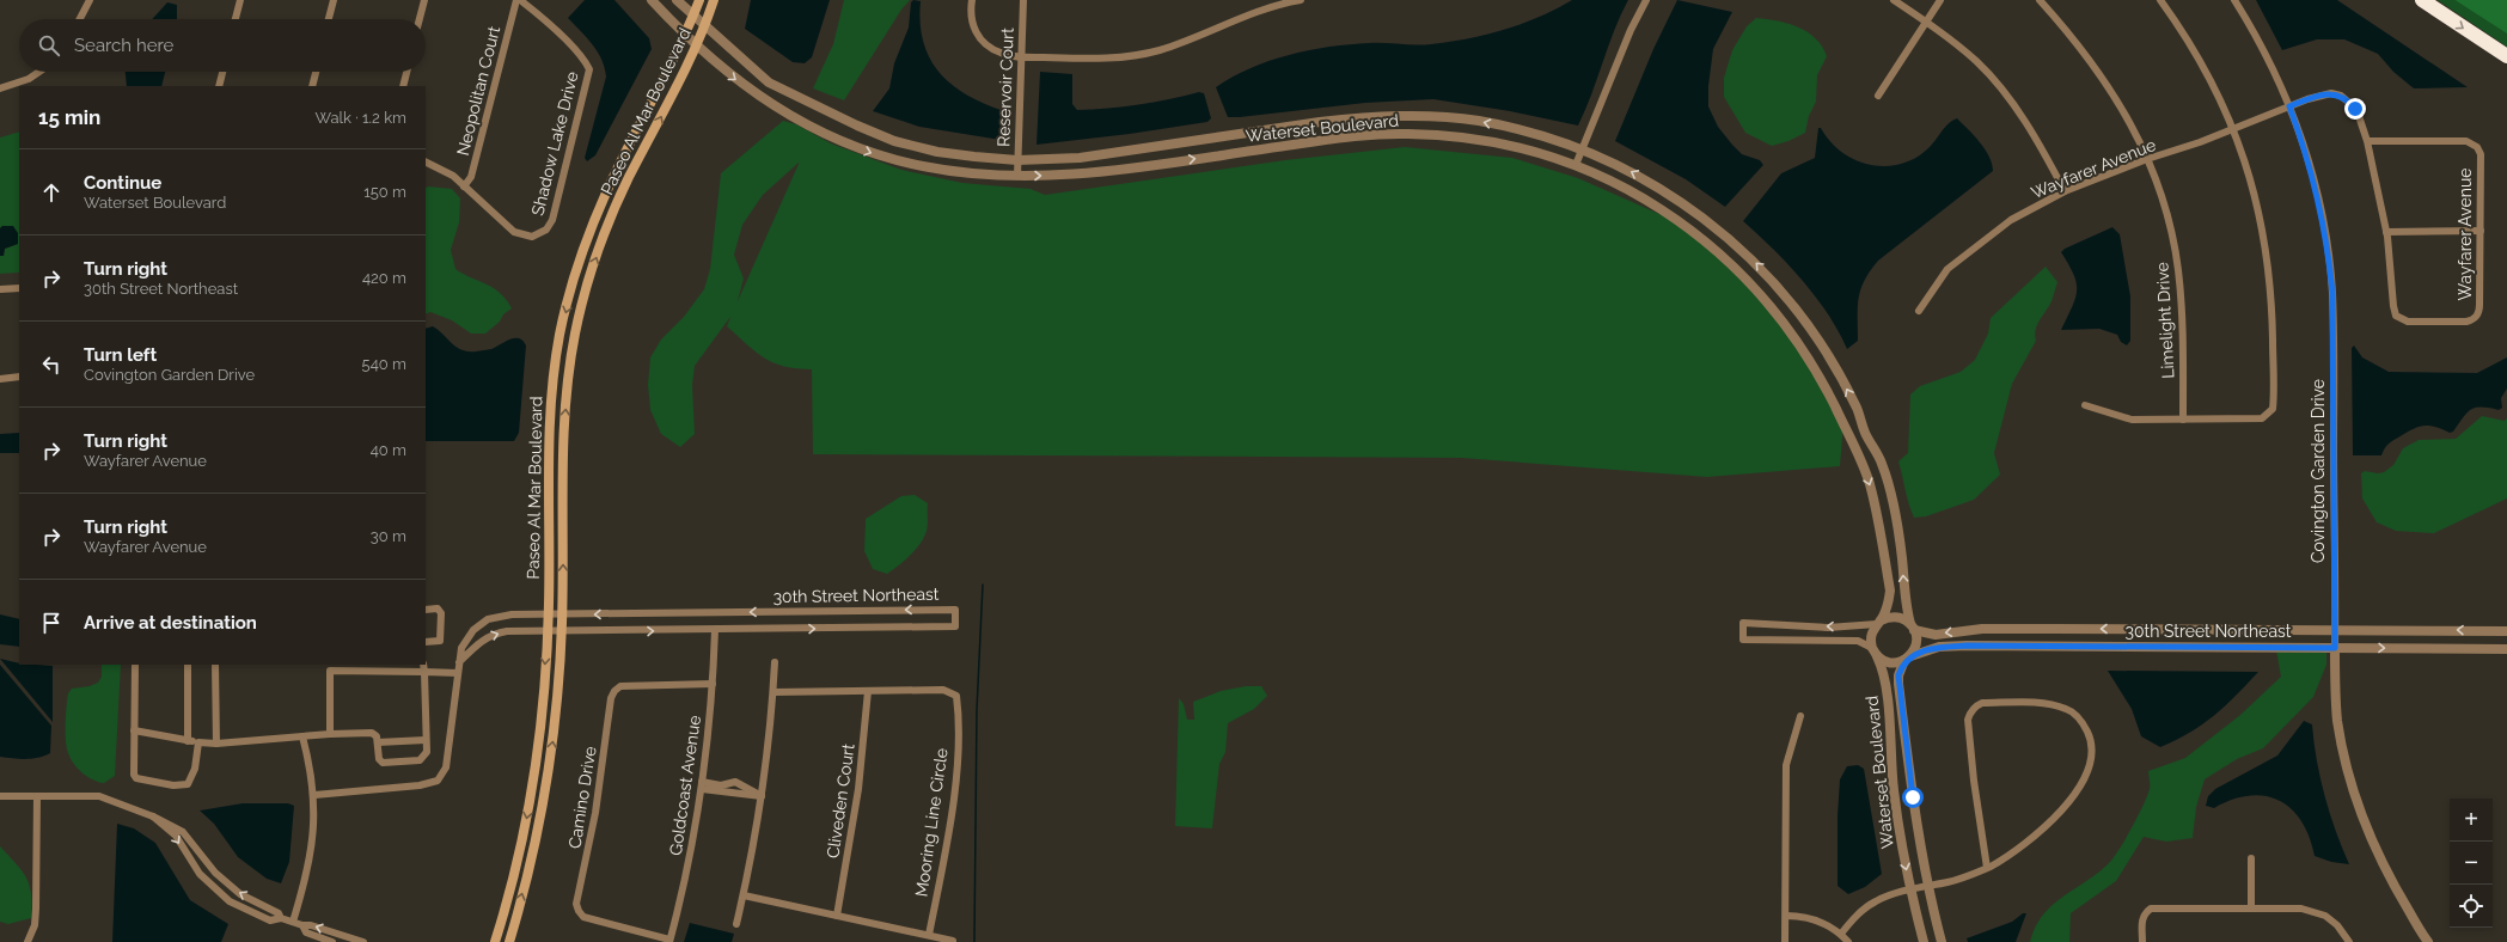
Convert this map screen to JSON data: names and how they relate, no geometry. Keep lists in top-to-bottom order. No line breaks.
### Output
{"streets":{"main road":["Paseo Al Mar Boulevard"],"street":["Reservoir Court","Neopolitan Court","Waterset Boulevard","Shadow Lake Drive","Wayfarer Avenue","Limelight Drive","Covington Garden Drive","30th Street Northeast","Goldcoast Avenue","Camino Drive","Cliveden Court","Mooring Line Circle"]},"crossings":[["Reservoir Court","Waterset Boulevard"],["Neopolitan Court","Shadow Lake Drive"],["Paseo Al Mar Boulevard","Waterset Boulevard"],["Paseo Al Mar Boulevard","30th Street Northeast"],["Waterset Boulevard","30th Street Northeast"],["Wayfarer Avenue","Limelight Drive"],["Wayfarer Avenue","Covington Garden Drive"],["Covington Garden Drive","30th Street Northeast"],["30th Street Northeast","Goldcoast Avenue"],["Goldcoast Avenue","Camino Drive"],["Cliveden Court","Mooring Line Circle"]],"page":{"search":"Search here","heading":["15 min","Walk · 1.2 km"],"list":[["Continue","Waterset Boulevard","150 m"],["Turn right","30th Street Northeast","420 m"],["Turn left","Covington Garden Drive","540 m"],["Turn right","Wayfarer Avenue","40 m"],["Turn right","Wayfarer Avenue","30 m"],"Arrive at destination"],"map_buttons":["+","−"]}}
